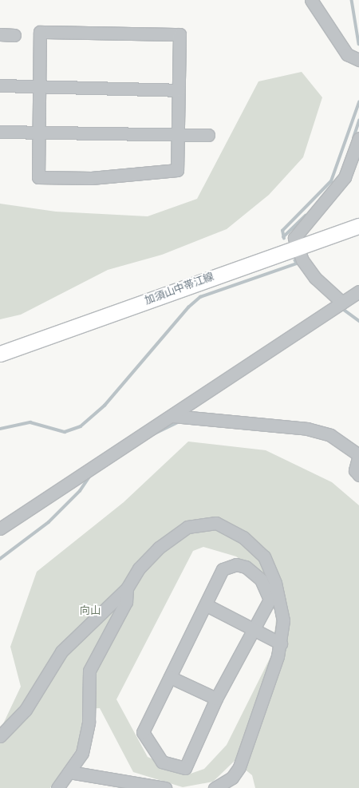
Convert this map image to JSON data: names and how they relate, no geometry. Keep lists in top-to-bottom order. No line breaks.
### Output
{"streets":{"main road":["加須山中帯江線"]},"parks":["向山"]}
